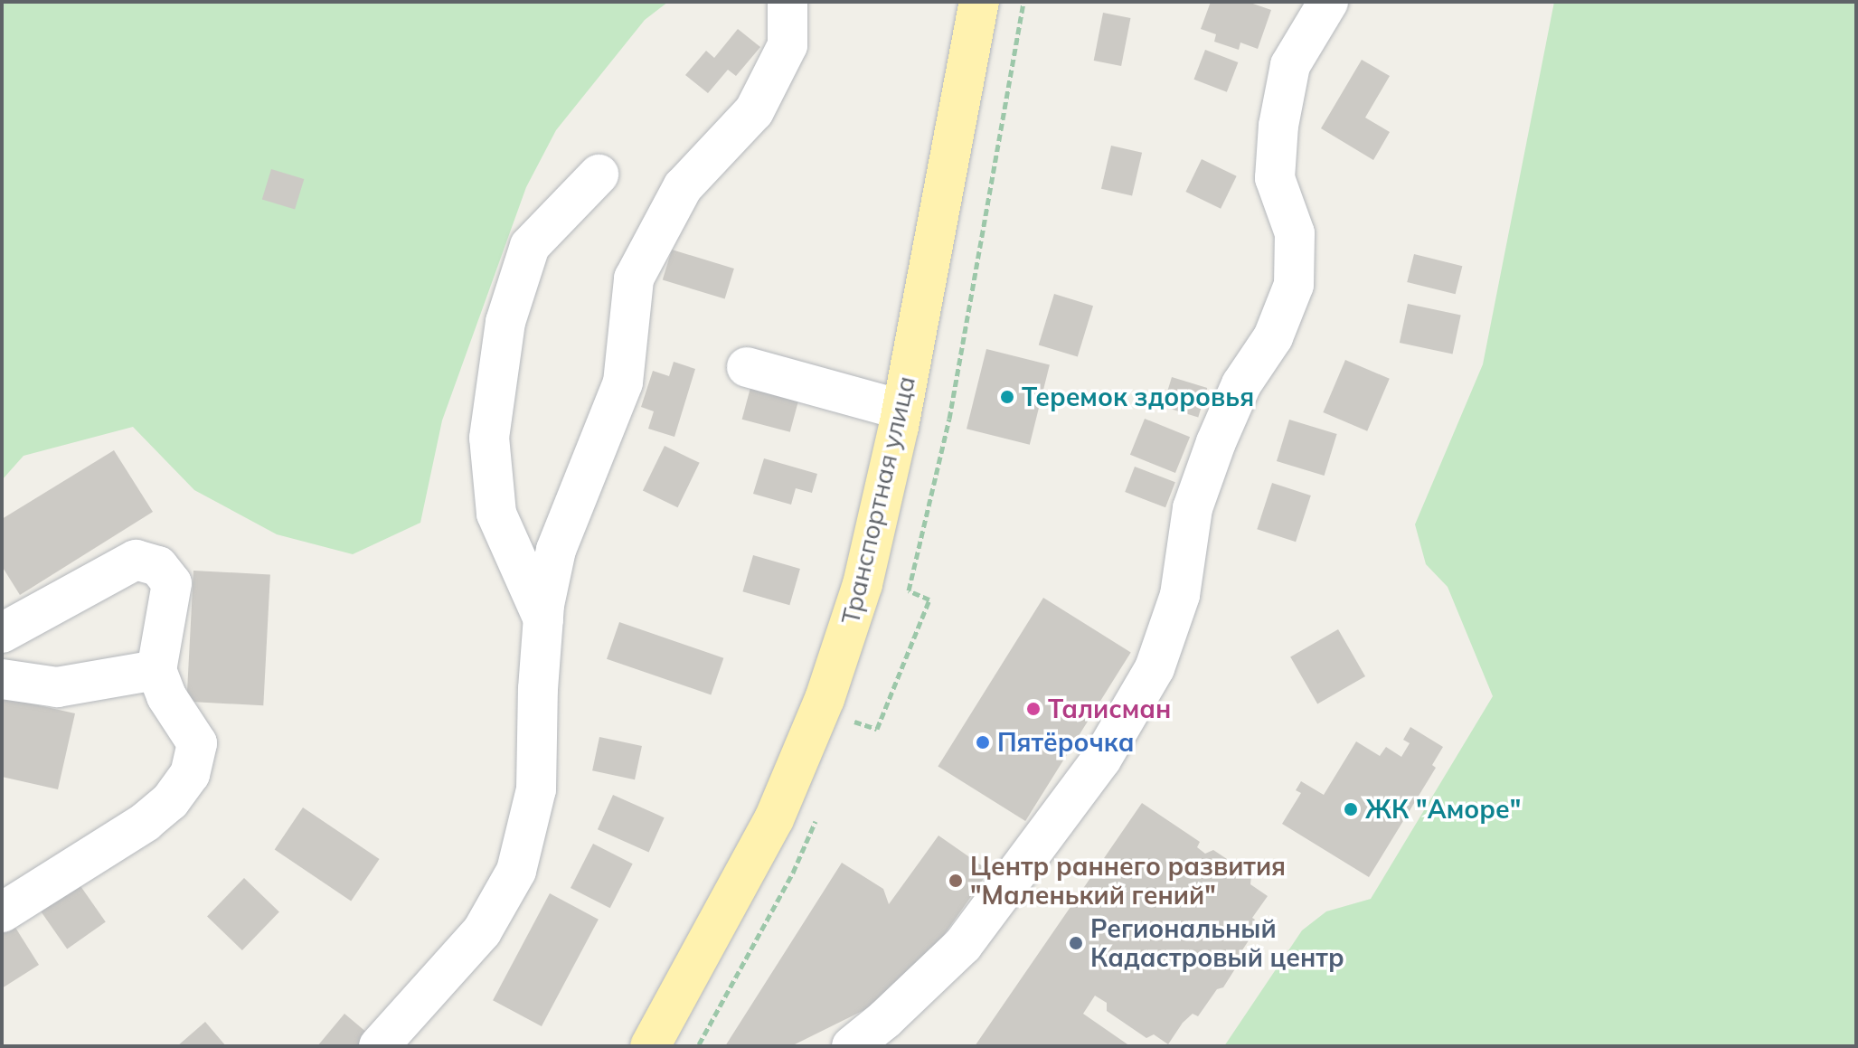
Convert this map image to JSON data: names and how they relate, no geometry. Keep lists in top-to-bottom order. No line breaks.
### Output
{"streets":{"main road":["Транспортная улица"]},"places":["Теремок здоровья","Талисман","Пятёрочка","ЖК \"Аморе\"","Центр раннего развития \"Маленький гений\"","Региональный Кадастровый центр"]}
